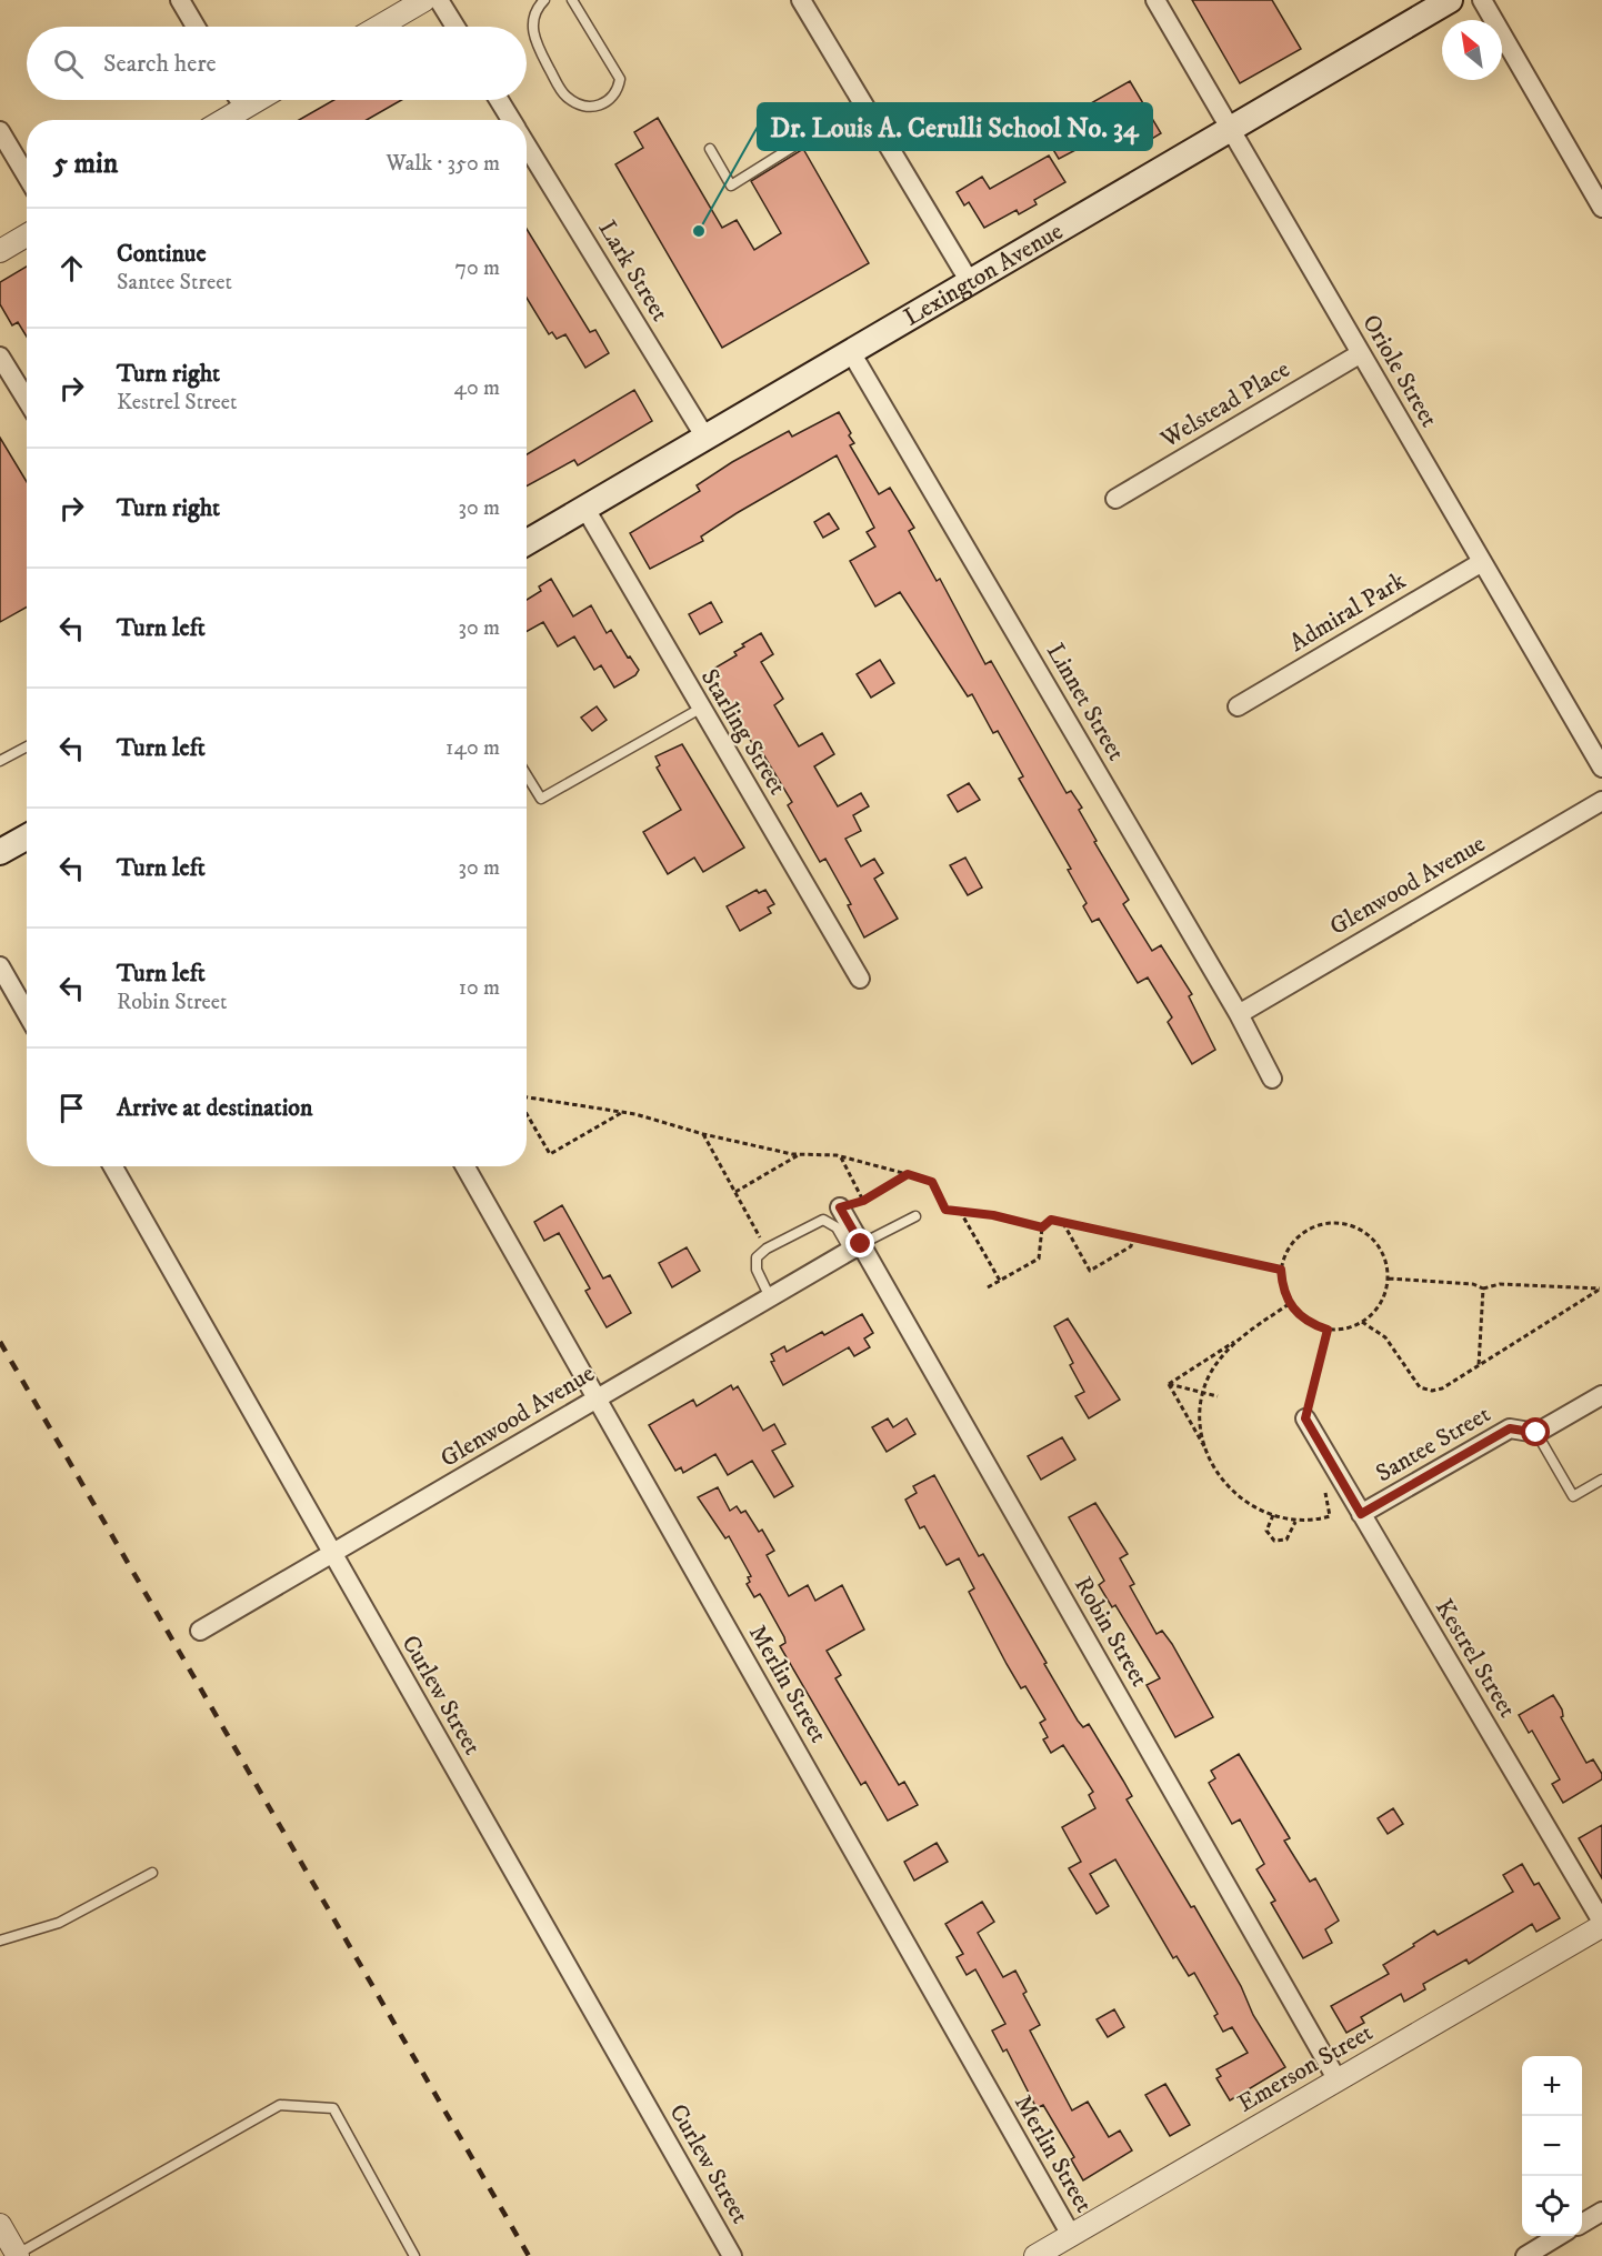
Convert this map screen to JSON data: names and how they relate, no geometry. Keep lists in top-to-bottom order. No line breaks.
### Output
{"streets":{"main road":["Lexington Avenue"],"street":["Lark Street","Oriole Street","Welstead Place","Admiral Park","Linnet Street","Starling Street","Glenwood Avenue","Santee Street","Robin Street","Kestrel Street","Merlin Street","Curlew Street","Emerson Street"]},"crossings":[["Lark Street","Lexington Avenue"],["Lexington Avenue","Oriole Street"],["Lexington Avenue","Linnet Street"],["Lexington Avenue","Starling Street"],["Oriole Street","Welstead Place"],["Oriole Street","Admiral Park"],["Linnet Street","Glenwood Avenue"],["Glenwood Avenue","Robin Street"],["Glenwood Avenue","Merlin Street"],["Glenwood Avenue","Curlew Street"],["Santee Street","Kestrel Street"],["Robin Street","Emerson Street"],["Kestrel Street","Emerson Street"],["Merlin Street","Emerson Street"]],"places":["Dr. Louis A. Cerulli School No. 34"],"north":"top left","page":{"search":"Search here","heading":["5 min","Walk · 350 m"],"list":[["Continue","Santee Street","70 m"],["Turn right","Kestrel Street","40 m"],["Turn right","30 m"],["Turn left","30 m"],["Turn left","140 m"],["Turn left","30 m"],["Turn left","Robin Street","10 m"],"Arrive at destination"],"map_buttons":["+","−"]}}
